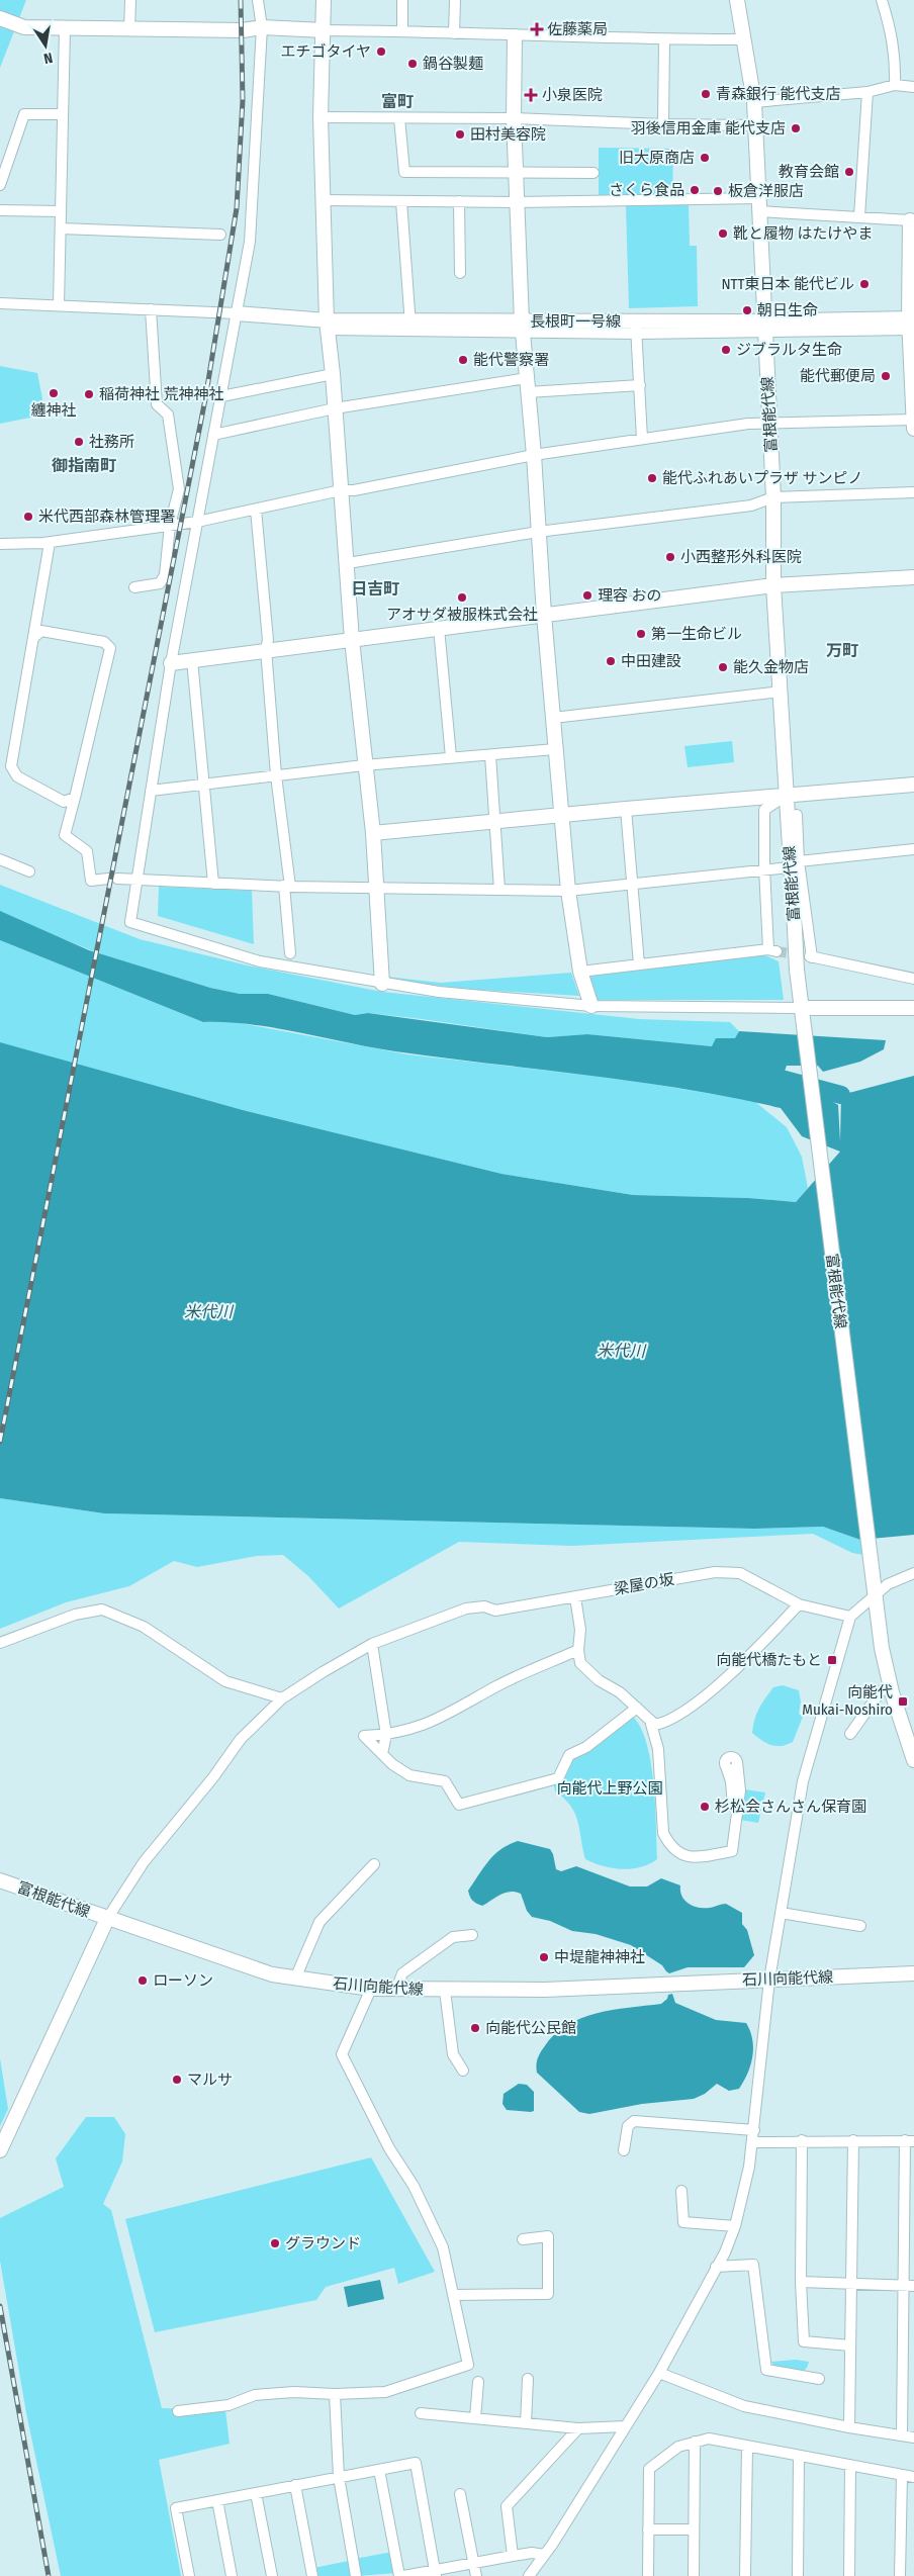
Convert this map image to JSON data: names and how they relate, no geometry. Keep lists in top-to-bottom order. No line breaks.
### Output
{"streets":{"street":["長根町一号線","富根能代線","梁屋の坂","石川向能代線"]},"crossings":[["長根町一号線","富根能代線"],["富根能代線","梁屋の坂"],["富根能代線","石川向能代線"],["梁屋の坂","石川向能代線"]],"districts":["富町","御指南町","日吉町","万町"],"water":["米代川"],"parks":["向能代上野公園"],"places":{"health":["佐藤薬局","小泉医院"],"other":["エチゴタイヤ","鍋谷製麺","青森銀行 能代支店","羽後信用金庫 能代支店","田村美容院","旧大原商店","教育会館","さくら食品","板倉洋服店","靴と履物 はたけやま","NTT東日本 能代ビル","朝日生命","ジブラルタ生命","能代警察署","能代郵便局","纏神社","稲荷神社 荒神神社","社務所","能代ふれあいプラザ サンピノ","米代西部森林管理署","小西整形外科医院","理容 おの","アオサダ被服株式会社","第一生命ビル","中田建設","能久金物店","杉松会さんさん保育園","中堤龍神神社","ローソン","向能代公民館","マルサ","グラウンド"],"transit":["向能代橋たもと","向能代 Mukai-Noshiro"]},"north":"bottom"}
